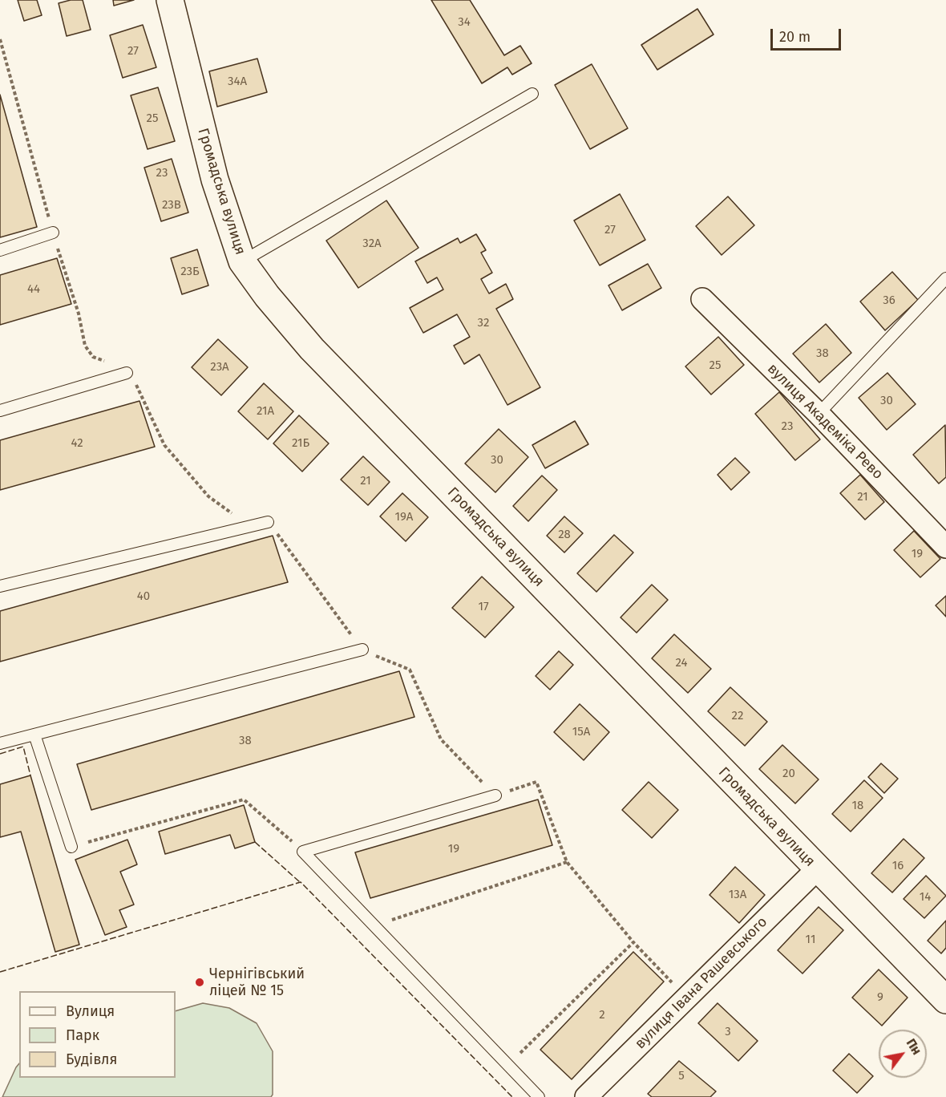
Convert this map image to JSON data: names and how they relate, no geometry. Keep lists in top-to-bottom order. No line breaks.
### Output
{"streets":{"street":["Громадська вулиця","вулиця Академіка Рево","вулиця Івана Рашевського"]},"crossings":[["Громадська вулиця","вулиця Івана Рашевського"]],"places":["Чернігівський ліцей № 15"],"house_numbers":["34","27","34А","25","23","23В","27","32А","23Б","44","36","32","38","25","23А","30","21А","23","42","21Б","30","21","21","19А","28","19","40","17","24","22","15А","38","20","18","19","16","13А","14","11","9","2","3","5"],"legend":["Вулиця","Парк","Будівля"],"scale_bar":"20 m","north":"top right"}
